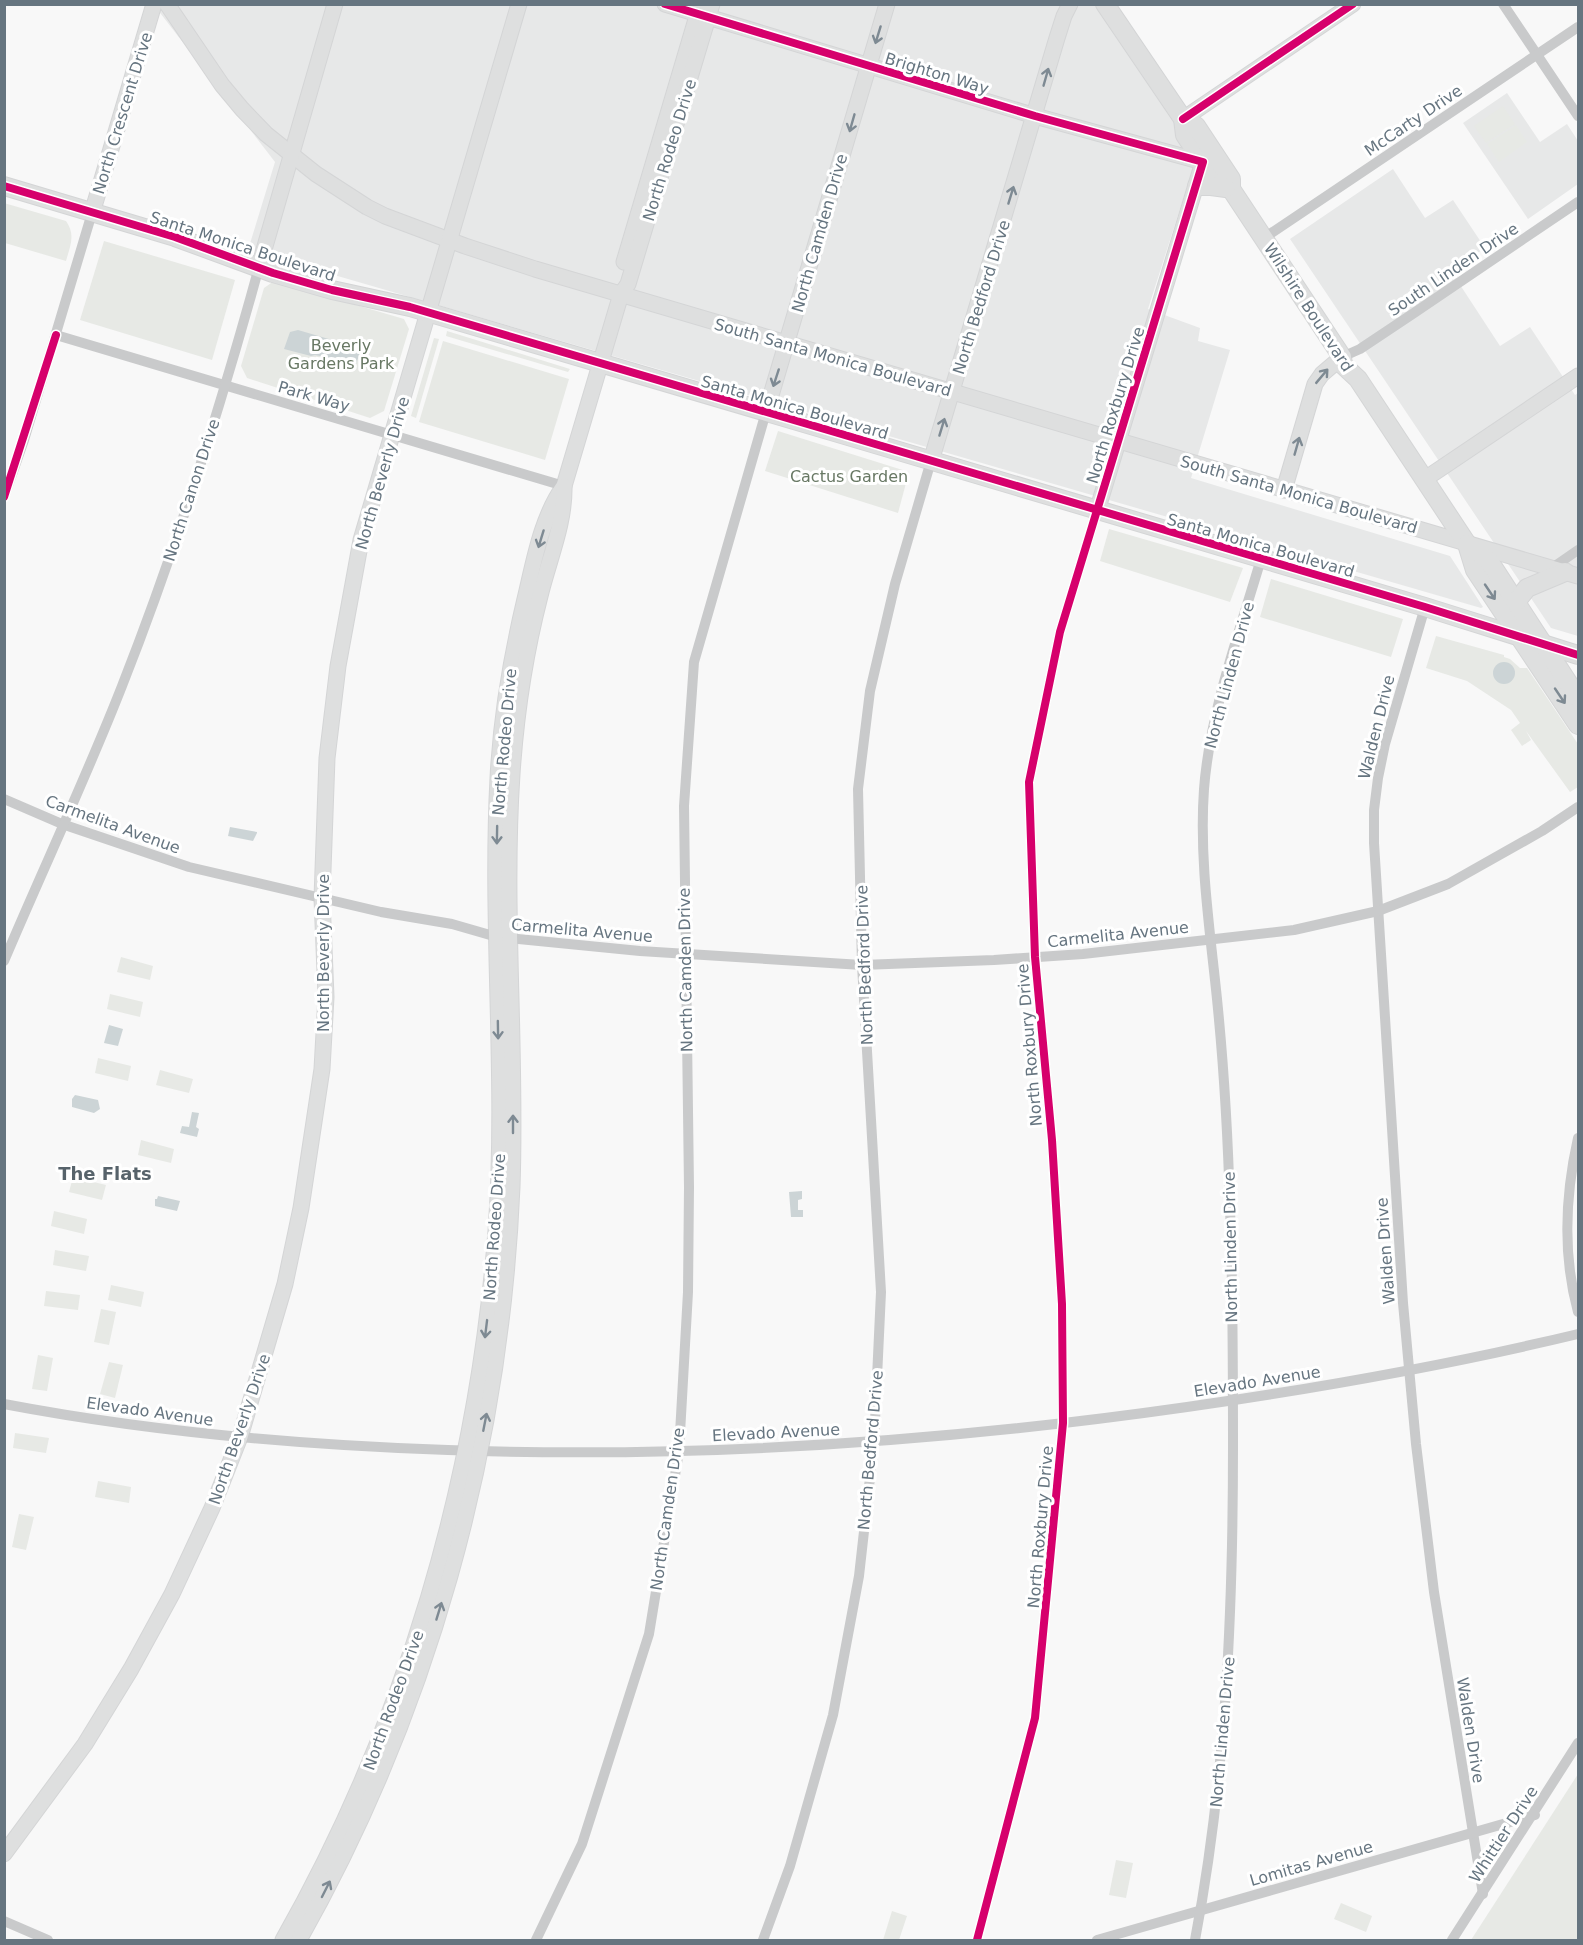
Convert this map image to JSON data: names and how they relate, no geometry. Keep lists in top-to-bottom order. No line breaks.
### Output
{"streets":{"main road":["Santa Monica Boulevard","Wilshire Boulevard"],"street":["Brighton Way","North Crescent Drive","McCarty Drive","North Rodeo Drive","North Camden Drive","South Linden Drive","North Bedford Drive","South Santa Monica Boulevard","Park Way","North Roxbury Drive","North Beverly Drive","North Canon Drive","North Linden Drive","Walden Drive","Carmelita Avenue","Elevado Avenue","Whittier Drive","Lomitas Avenue"]},"crossings":[["Brighton Way","North Rodeo Drive"],["Brighton Way","North Camden Drive"],["Brighton Way","North Bedford Drive"],["Brighton Way","Wilshire Boulevard"],["Brighton Way","North Roxbury Drive"],["North Crescent Drive","Santa Monica Boulevard"],["North Crescent Drive","Park Way"],["McCarty Drive","Wilshire Boulevard"],["North Rodeo Drive","Santa Monica Boulevard"],["North Rodeo Drive","South Santa Monica Boulevard"],["North Rodeo Drive","Park Way"],["North Rodeo Drive","Carmelita Avenue"],["North Rodeo Drive","Elevado Avenue"],["North Camden Drive","Santa Monica Boulevard"],["North Camden Drive","South Santa Monica Boulevard"],["North Camden Drive","Carmelita Avenue"],["North Camden Drive","Elevado Avenue"],["Santa Monica Boulevard","North Bedford Drive"],["Santa Monica Boulevard","Wilshire Boulevard"],["Santa Monica Boulevard","North Roxbury Drive"],["Santa Monica Boulevard","North Beverly Drive"],["Santa Monica Boulevard","North Canon Drive"],["Santa Monica Boulevard","North Linden Drive"],["Santa Monica Boulevard","Walden Drive"],["South Linden Drive","Wilshire Boulevard"],["North Bedford Drive","South Santa Monica Boulevard"],["North Bedford Drive","Carmelita Avenue"],["North Bedford Drive","Elevado Avenue"],["Wilshire Boulevard","South Santa Monica Boulevard"],["Wilshire Boulevard","North Roxbury Drive"],["South Santa Monica Boulevard","North Roxbury Drive"],["South Santa Monica Boulevard","North Beverly Drive"],["South Santa Monica Boulevard","North Canon Drive"],["Park Way","North Beverly Drive"],["Park Way","North Canon Drive"],["North Roxbury Drive","Carmelita Avenue"],["North Roxbury Drive","Elevado Avenue"],["North Beverly Drive","Carmelita Avenue"],["North Beverly Drive","Elevado Avenue"],["North Canon Drive","Carmelita Avenue"],["North Linden Drive","Carmelita Avenue"],["North Linden Drive","Elevado Avenue"],["North Linden Drive","Lomitas Avenue"],["Walden Drive","Carmelita Avenue"],["Walden Drive","Elevado Avenue"],["Walden Drive","Whittier Drive"],["Walden Drive","Lomitas Avenue"],["Whittier Drive","Lomitas Avenue"]],"districts":["The Flats"],"parks":["Beverly Gardens Park","Cactus Garden"]}
